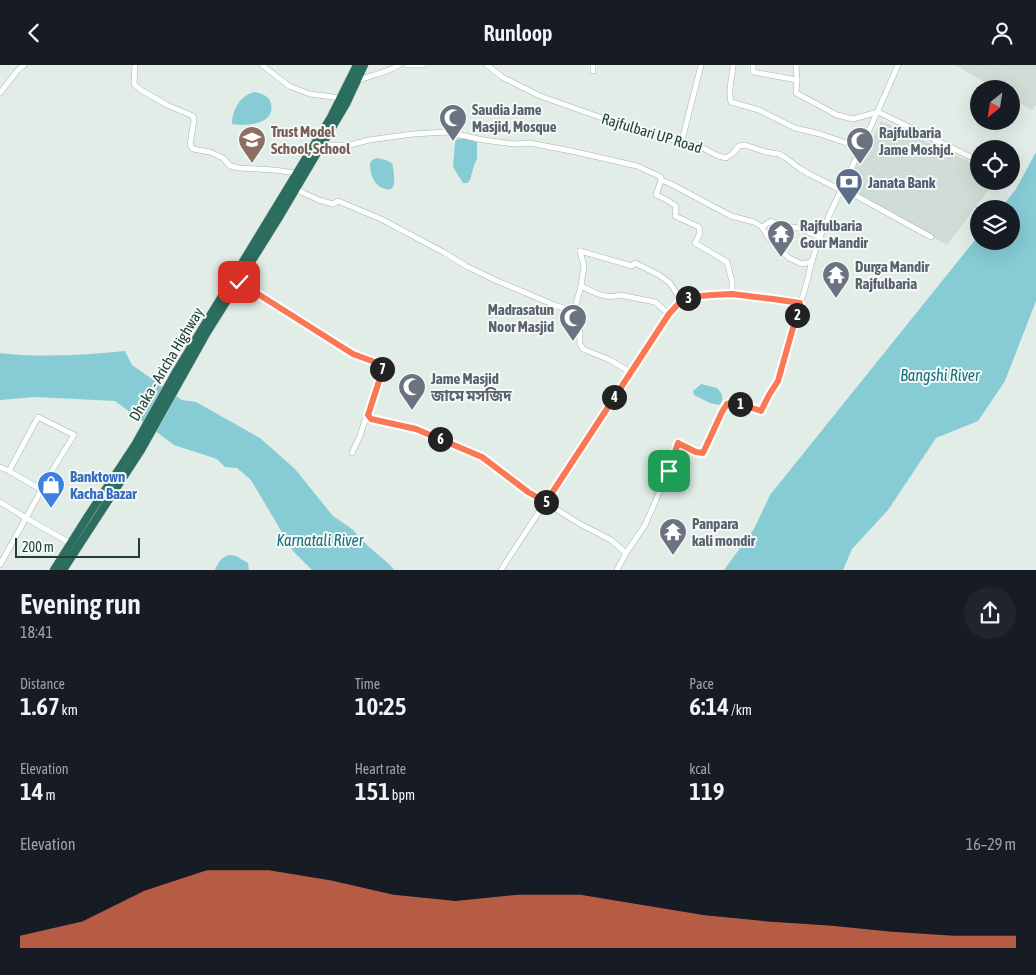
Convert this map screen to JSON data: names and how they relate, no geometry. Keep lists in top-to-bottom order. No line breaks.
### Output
{"streets":{"highway":["Dhaka - Aricha Highway"],"street":["Rajfulbari UP Road"]},"water":["Bangshi River","Karnatali River"],"places":{"mosque":["Saudia Jame Masjid, Mosque","Rajfulbaria Jame Moshjd.","Madrasatun Noor Masjid","Jame Masjid জামে মসজিদ"],"school or university":["Trust Model School, School"],"bank":["Janata Bank"],"temple":["Rajfulbaria Gour Mandir","Durga Mandir Rajfulbaria","Panpara kali mondir"],"shop":["Banktown Kacha Bazar"]},"scale_bar":"200 m","north":"bottom left","page":{"header":"Runloop","pins":["3","2","7","4","1","6","5"],"scale":"200 m","heading":["Evening run","18:41"],"stats":[["Distance","1.67 km"],["Time","10:25"],["Pace","6:14 /km"],["Elevation","14 m"],["Heart rate","151 bpm"],["kcal","119"]],"chart":["Elevation","16–29 m"]}}
